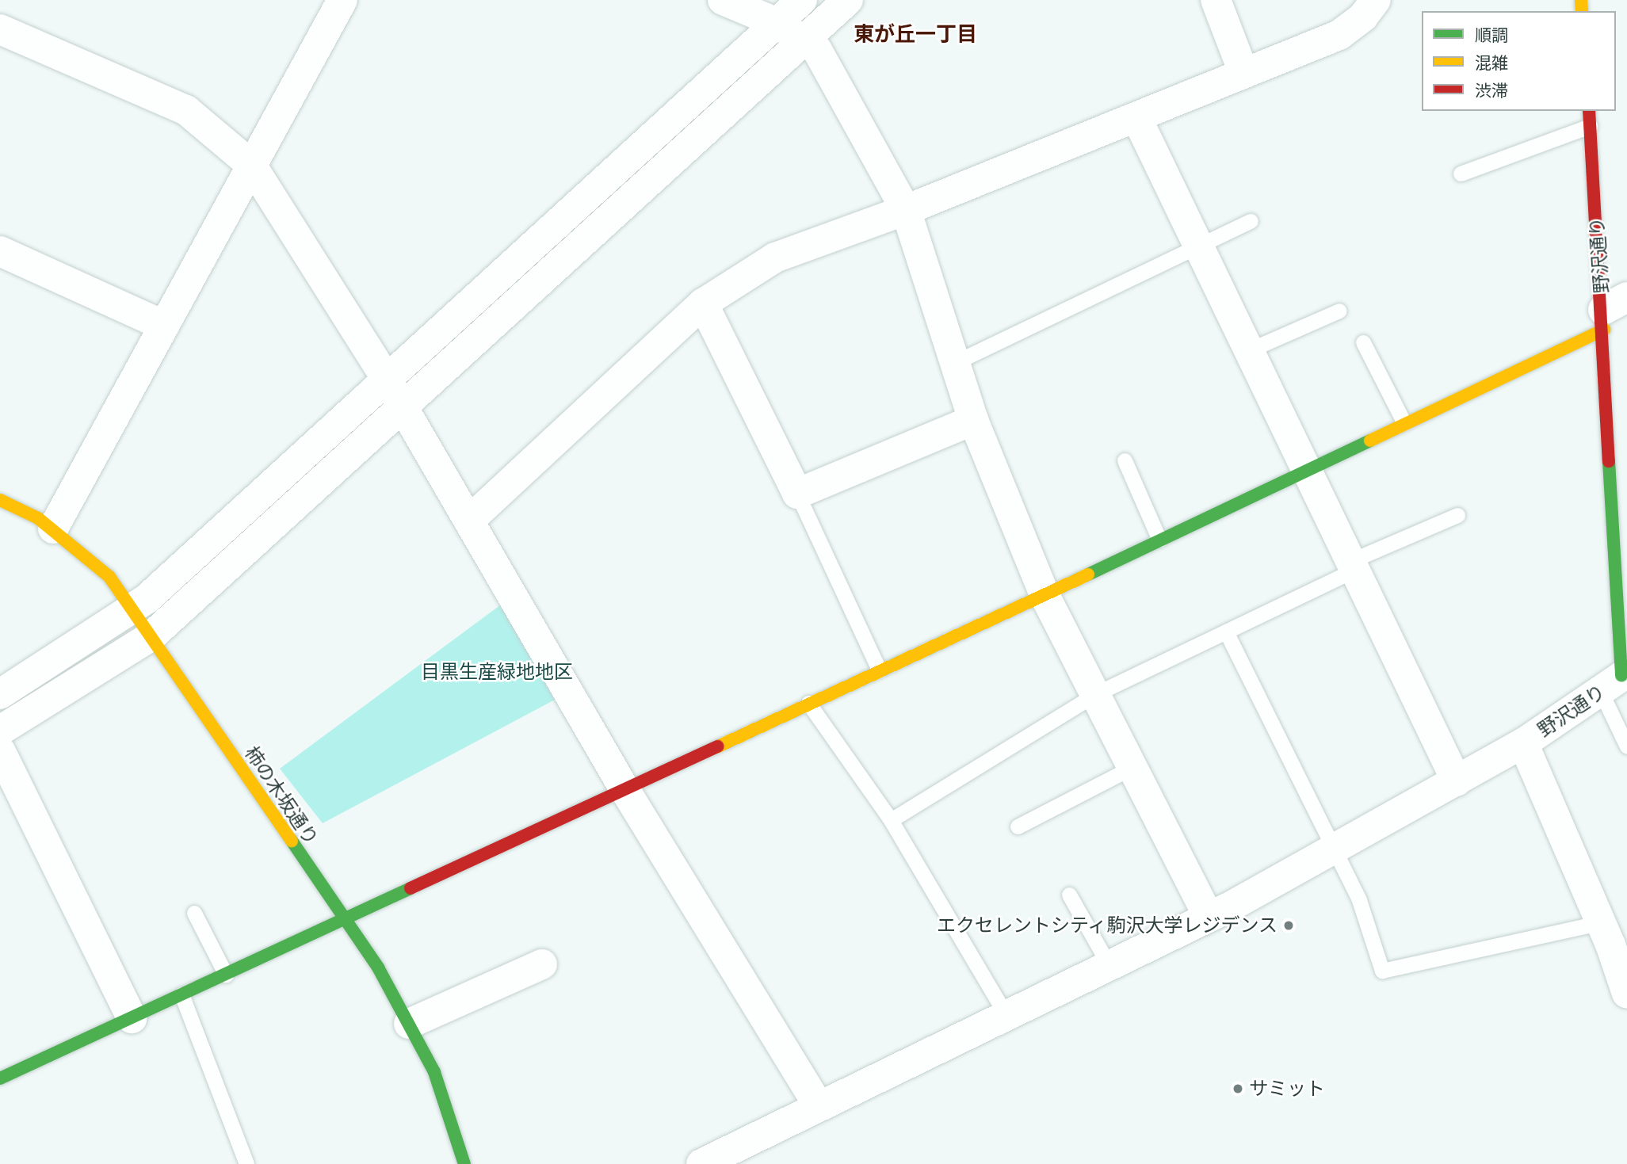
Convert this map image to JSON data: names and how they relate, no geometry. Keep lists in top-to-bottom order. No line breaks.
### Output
{"streets":{"street":["野沢通り","柿の木坂通り"]},"districts":["東が丘一丁目"],"parks":["目黒生産緑地地区"],"places":["エクセレントシティ駒沢大学レジデンス","サミット"],"legend":["順調","混雑","渋滞"]}
